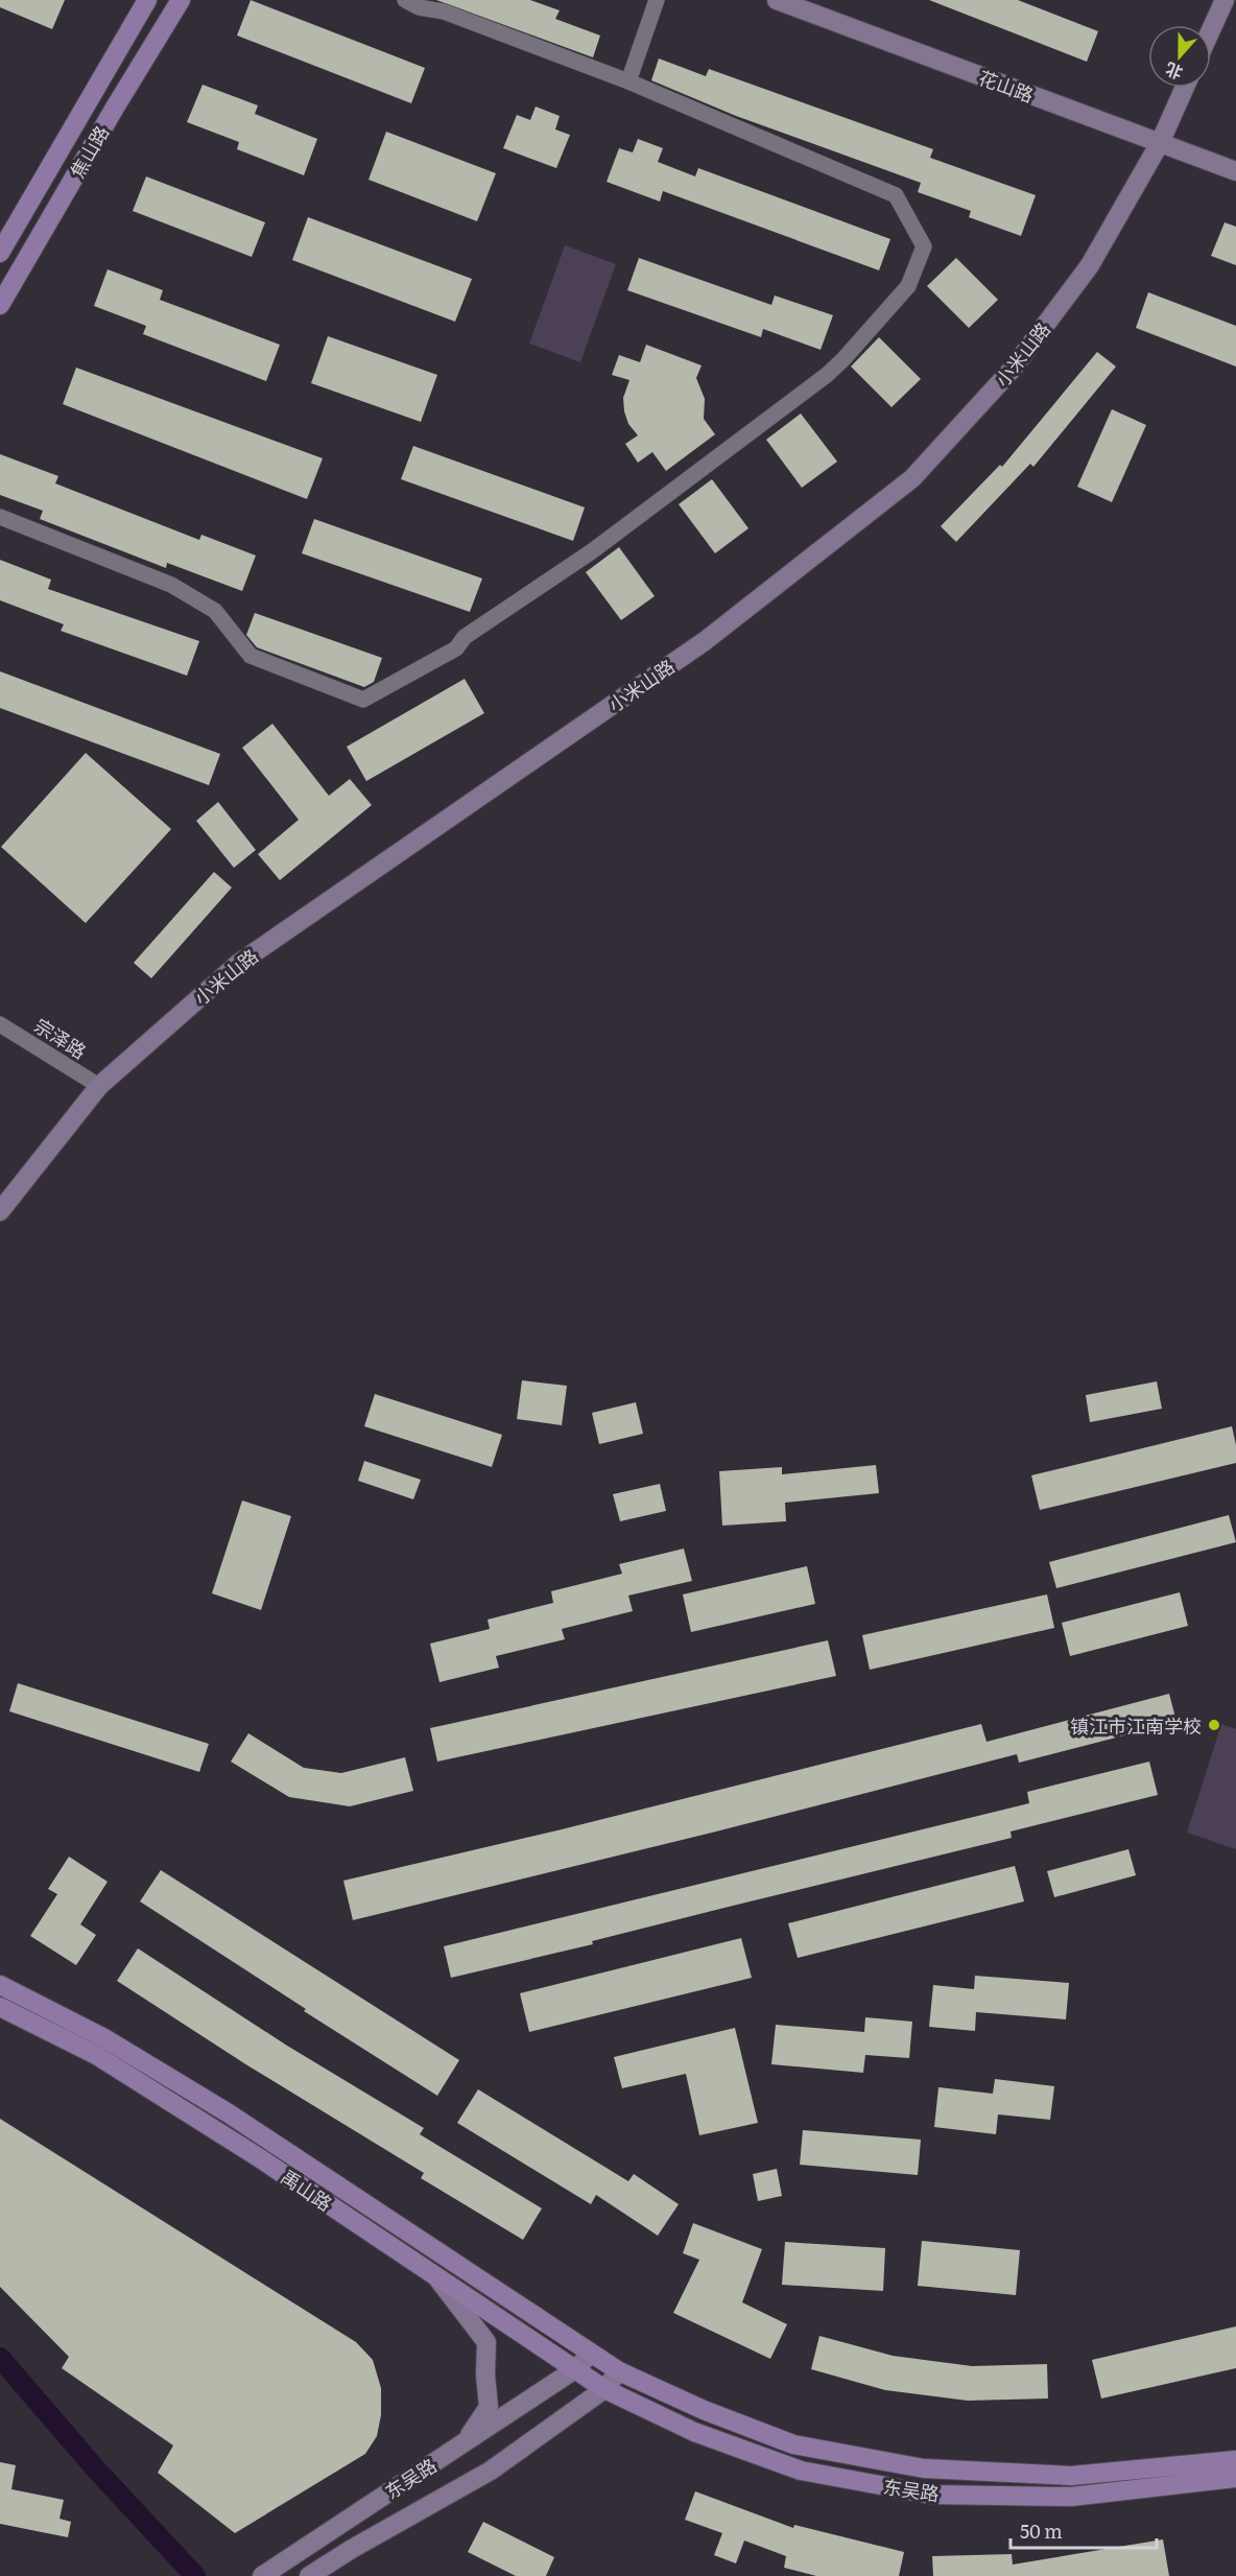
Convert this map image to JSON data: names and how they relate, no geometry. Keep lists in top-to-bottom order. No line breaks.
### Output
{"streets":{"main road":["焦山路","禹山路","东吴路"],"street":["花山路","小米山路","宗泽路"]},"crossings":[["花山路","小米山路"],["小米山路","宗泽路"],["禹山路","东吴路"]],"places":["镇江市江南学校"],"scale_bar":"50 m","north":"bottom"}
